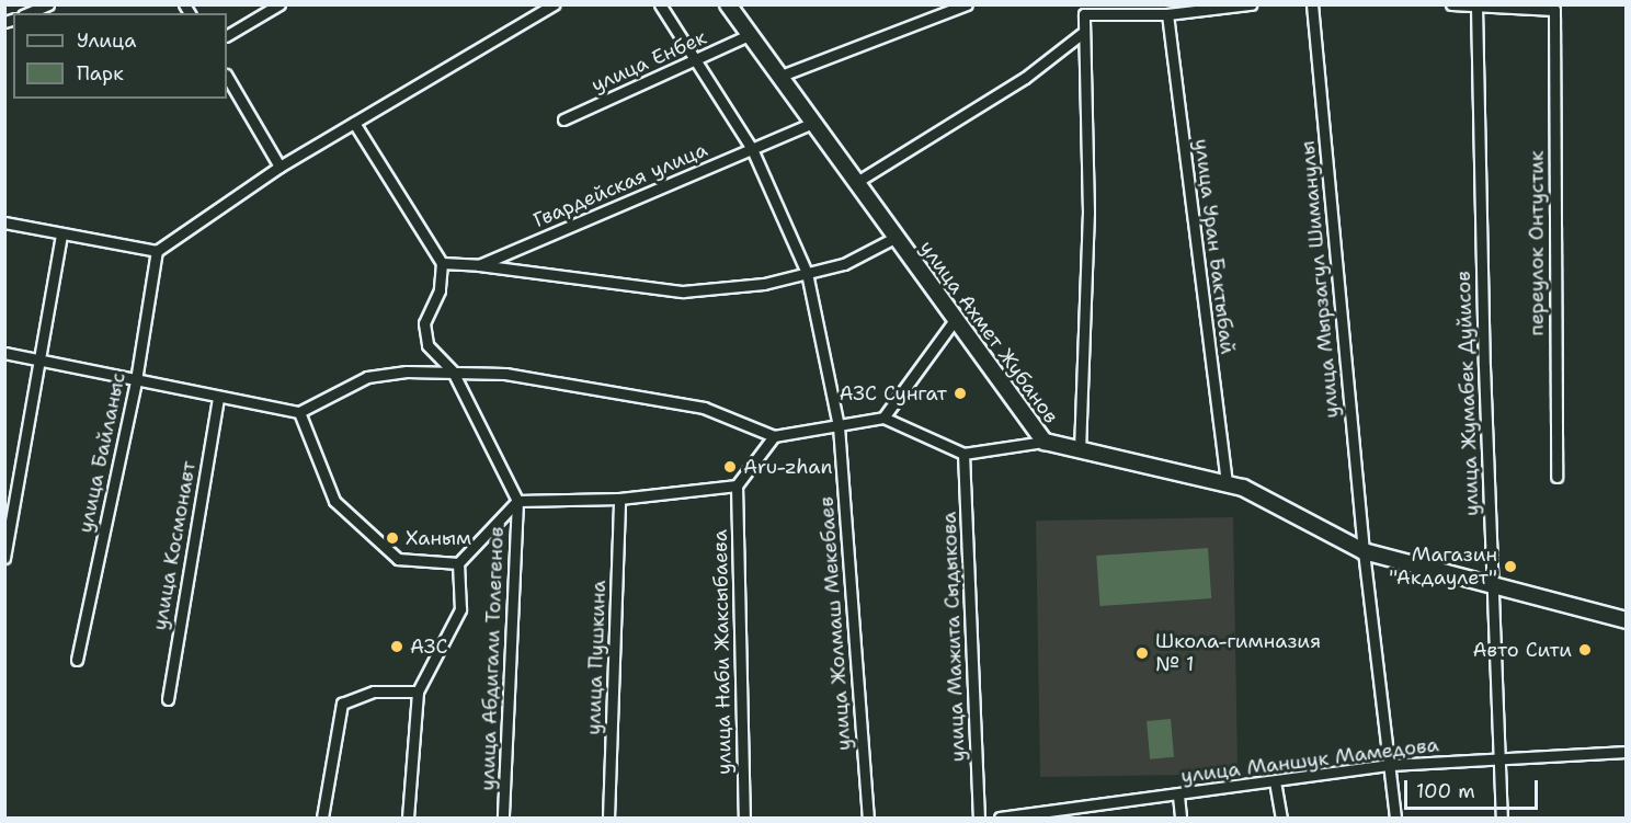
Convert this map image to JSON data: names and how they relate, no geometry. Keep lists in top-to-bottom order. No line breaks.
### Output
{"streets":{"main road":["улица Ахмет Жубанов"],"street":["улица Енбек","Гвардейская улица","переулок Онтустик","улица Уран Бактыбай","улица Мырзагул Шиманулы","улица Жумабек Дуйисов","улица Байланыс","улица Космонавт","улица Жолмаш Мекебаев","улица Мажита Сыдыкова","улица Наби Жаксыбаева","улица Пушкина","улица Абдигали Толегенов","улица Маншук Мамедова"]},"crossings":[["улица Енбек","улица Ахмет Жубанов"],["улица Енбек","улица Жолмаш Мекебаев"],["Гвардейская улица","улица Ахмет Жубанов"],["Гвардейская улица","улица Жолмаш Мекебаев"],["переулок Онтустик","улица Жумабек Дуйисов"],["улица Уран Бактыбай","улица Ахмет Жубанов"],["улица Мырзагул Шиманулы","улица Ахмет Жубанов"],["улица Мырзагул Шиманулы","улица Маншук Мамедова"],["улица Ахмет Жубанов","улица Жумабек Дуйисов"],["улица Жумабек Дуйисов","улица Маншук Мамедова"]],"places":["АЗС Сунгат","Aru-zhan","Ханым","Магазин \"Акдаулет\"","АЗС","Авто Сити","Школа-гимназия № 1"],"legend":["Улица","Парк"],"scale_bar":"100 m"}
